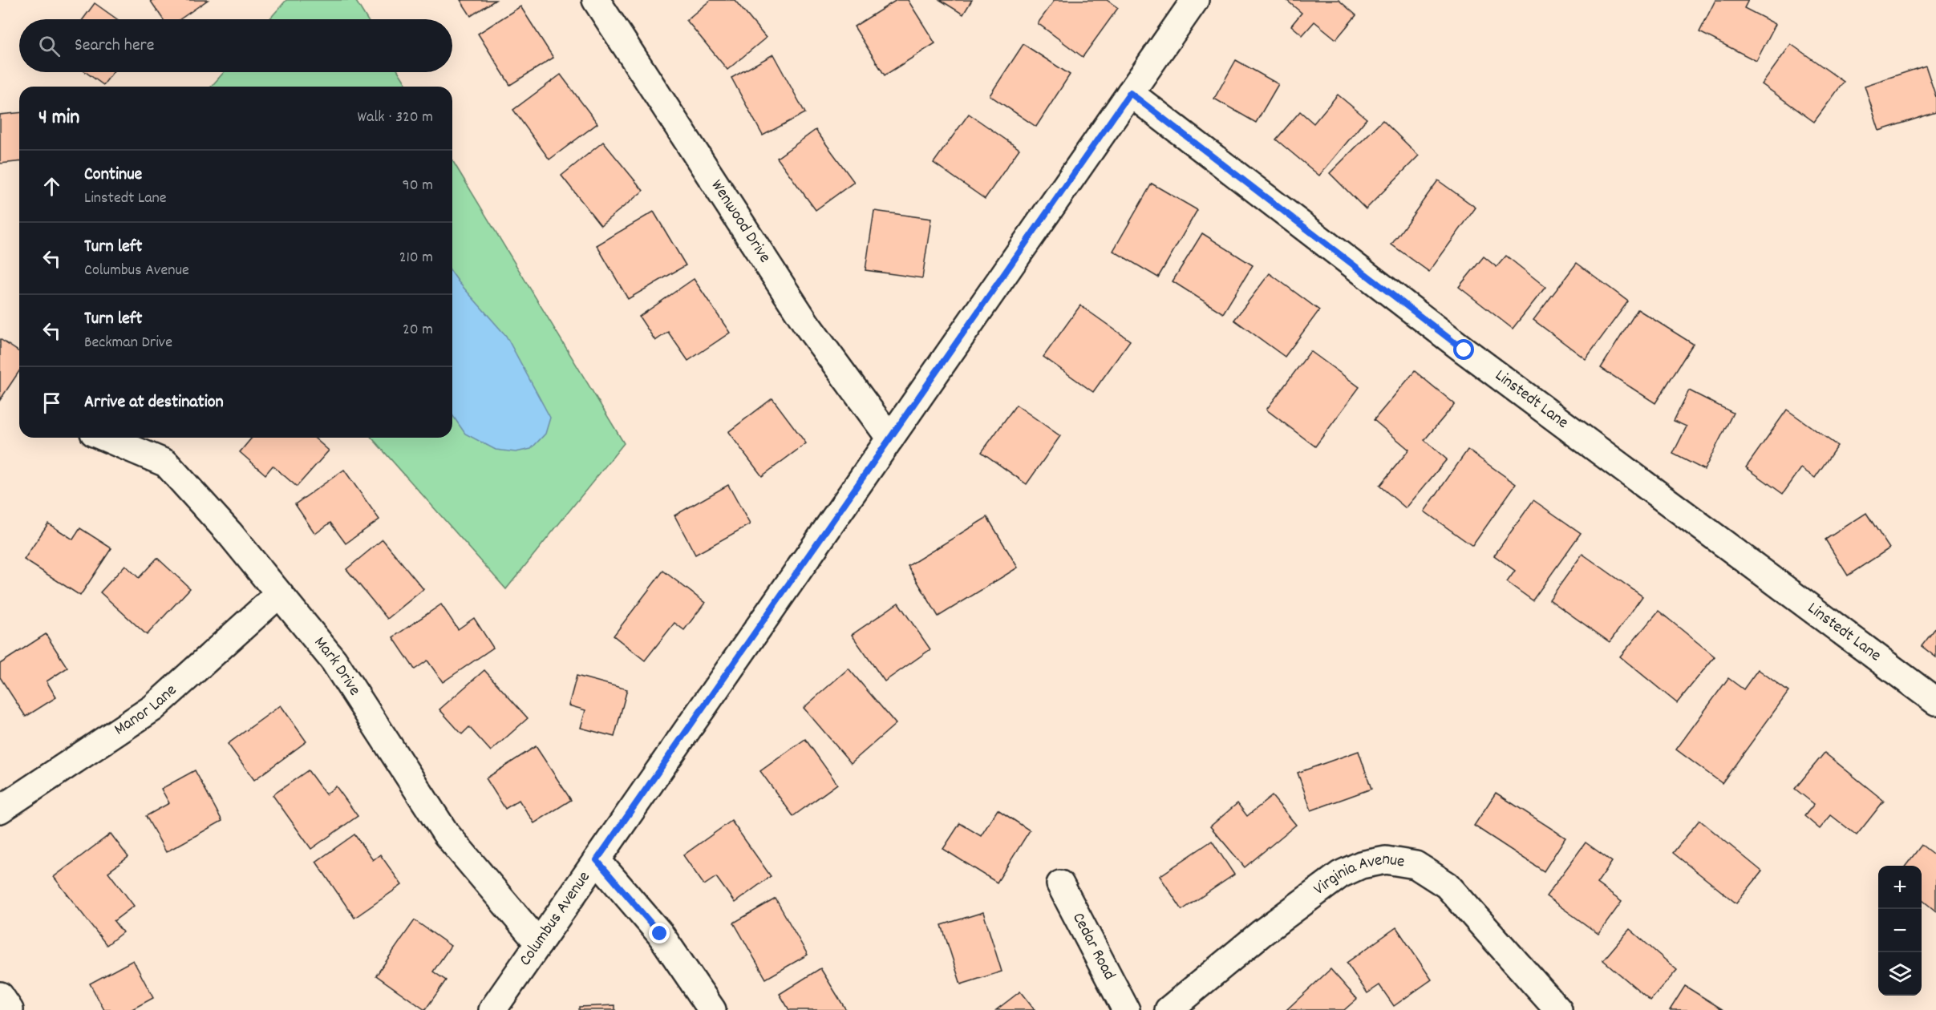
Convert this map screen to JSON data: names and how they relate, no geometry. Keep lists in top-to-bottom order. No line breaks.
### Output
{"streets":{"street":["Wenwood Drive","Linstedt Lane","Mark Drive","Manor Lane","Virginia Avenue","Columbus Avenue","Cedar Road"]},"crossings":[["Wenwood Drive","Columbus Avenue"],["Linstedt Lane","Columbus Avenue"],["Mark Drive","Manor Lane"],["Mark Drive","Columbus Avenue"]],"page":{"search":"Search here","heading":["4 min","Walk · 320 m"],"list":[["Continue","Linstedt Lane","90 m"],["Turn left","Columbus Avenue","210 m"],["Turn left","Beckman Drive","20 m"],"Arrive at destination"],"map_buttons":["+","−"]}}
